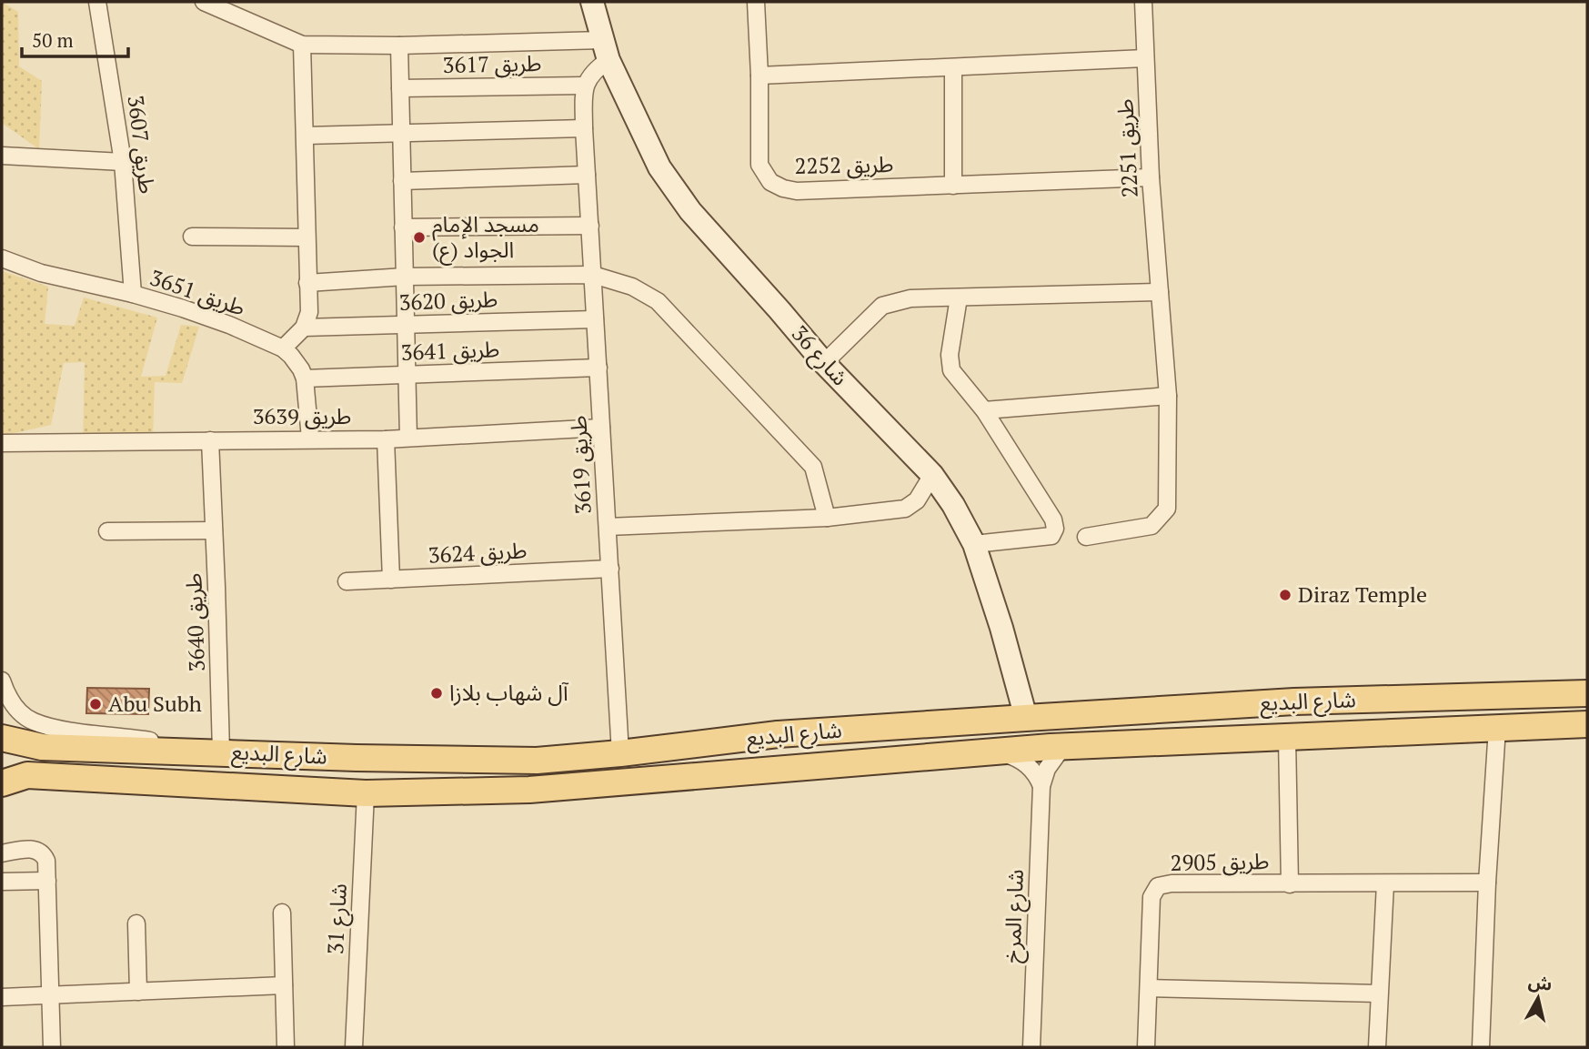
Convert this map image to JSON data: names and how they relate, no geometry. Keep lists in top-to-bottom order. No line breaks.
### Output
{"streets":{"main road":["شارع البديع"],"street":["طريق 3617","طريق 3607","طريق 2251","طريق 2252","طريق 3651","طريق 3620","طريق 3641","شارع 36","طريق 3639","طريق 3619","طريق 3624","طريق 3640","طريق 2905","شارع المرخ","شارع 31"]},"crossings":[["طريق 3617","شارع 36"],["طريق 3617","طريق 3619"],["طريق 3607","طريق 3651"],["طريق 2251","طريق 2252"],["طريق 3651","طريق 3641"],["طريق 3651","طريق 3639"],["طريق 3620","طريق 3619"],["طريق 3641","طريق 3619"],["شارع 36","شارع البديع"],["طريق 3639","طريق 3619"],["طريق 3639","طريق 3640"],["طريق 3619","طريق 3624"],["طريق 3619","شارع البديع"],["طريق 3640","شارع البديع"],["شارع البديع","شارع المرخ"],["شارع البديع","شارع 31"]],"places":["مسجد الإمام الجواد (ع)","Diraz Temple","آل شهاب بلازا","Abu Subh"],"scale_bar":"50 m","north":"top"}
